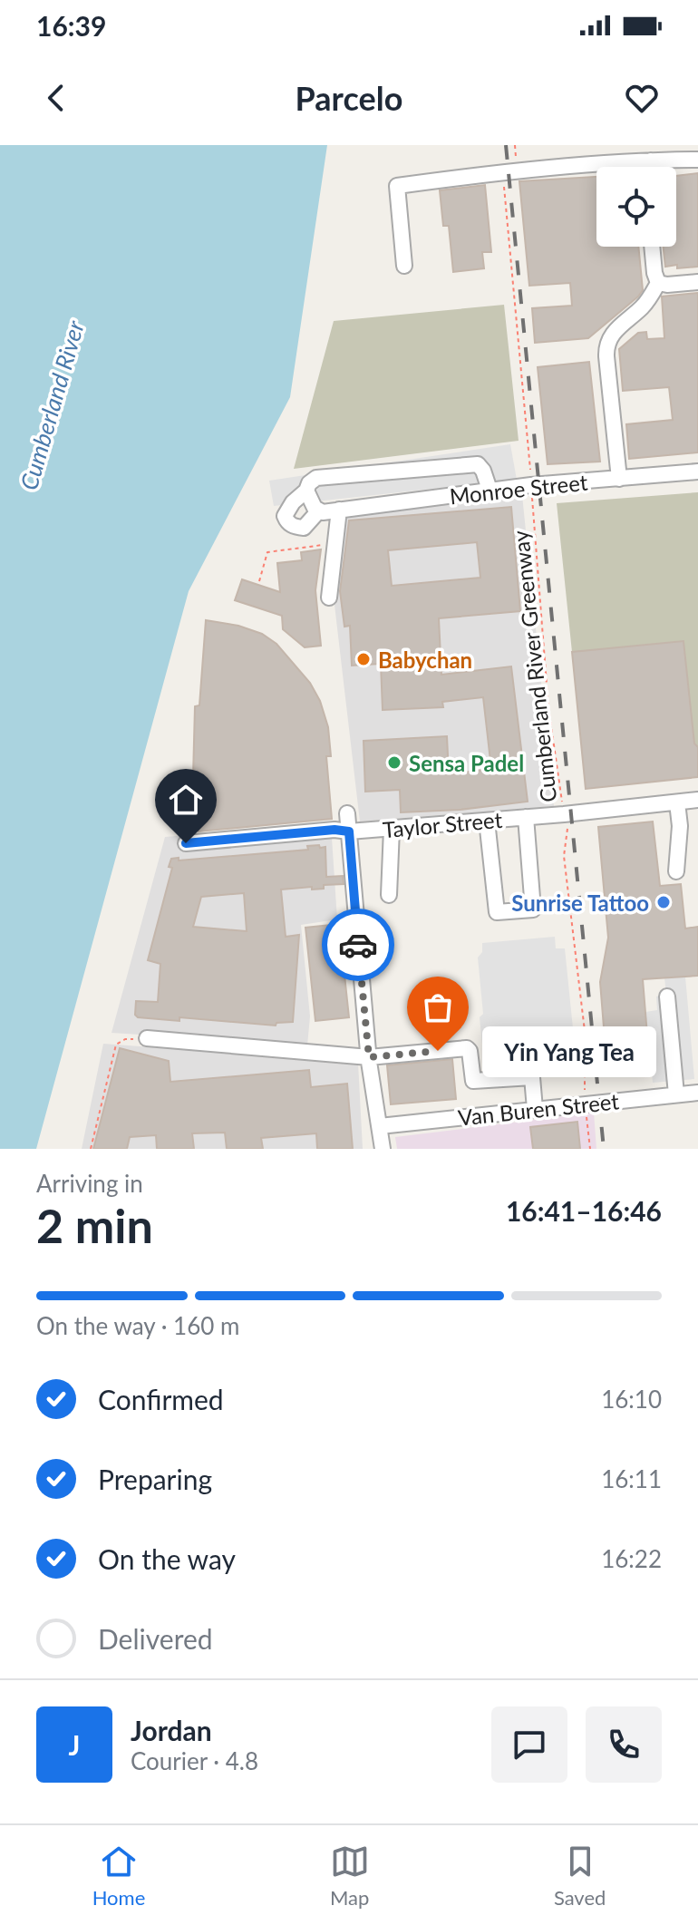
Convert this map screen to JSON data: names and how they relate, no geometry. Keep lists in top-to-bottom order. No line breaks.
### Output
{"streets":{"street":["Monroe Street","Taylor Street","Van Buren Street"],"path":["Cumberland River Greenway"]},"crossings":[["Monroe Street","Cumberland River Greenway"],["Cumberland River Greenway","Taylor Street"],["Cumberland River Greenway","Van Buren Street"]],"water":["Cumberland River"],"places":["Babychan","Sensa Padel","Sunrise Tattoo","Yin Yang Tea"],"page":{"status":"16:39","header":"Parcelo","bubble":"Yin Yang Tea","heading":["2 min","Arriving in","16:41–16:46"],"panel":["Jordan","Courier · 4.8"],"bar":"On the way · 160 m","list":[["Confirmed","16:10"],["Preparing","16:11"],["On the way","16:22"],"Delivered"],"round":"J","tabs":["Home","Map","Saved"]}}
